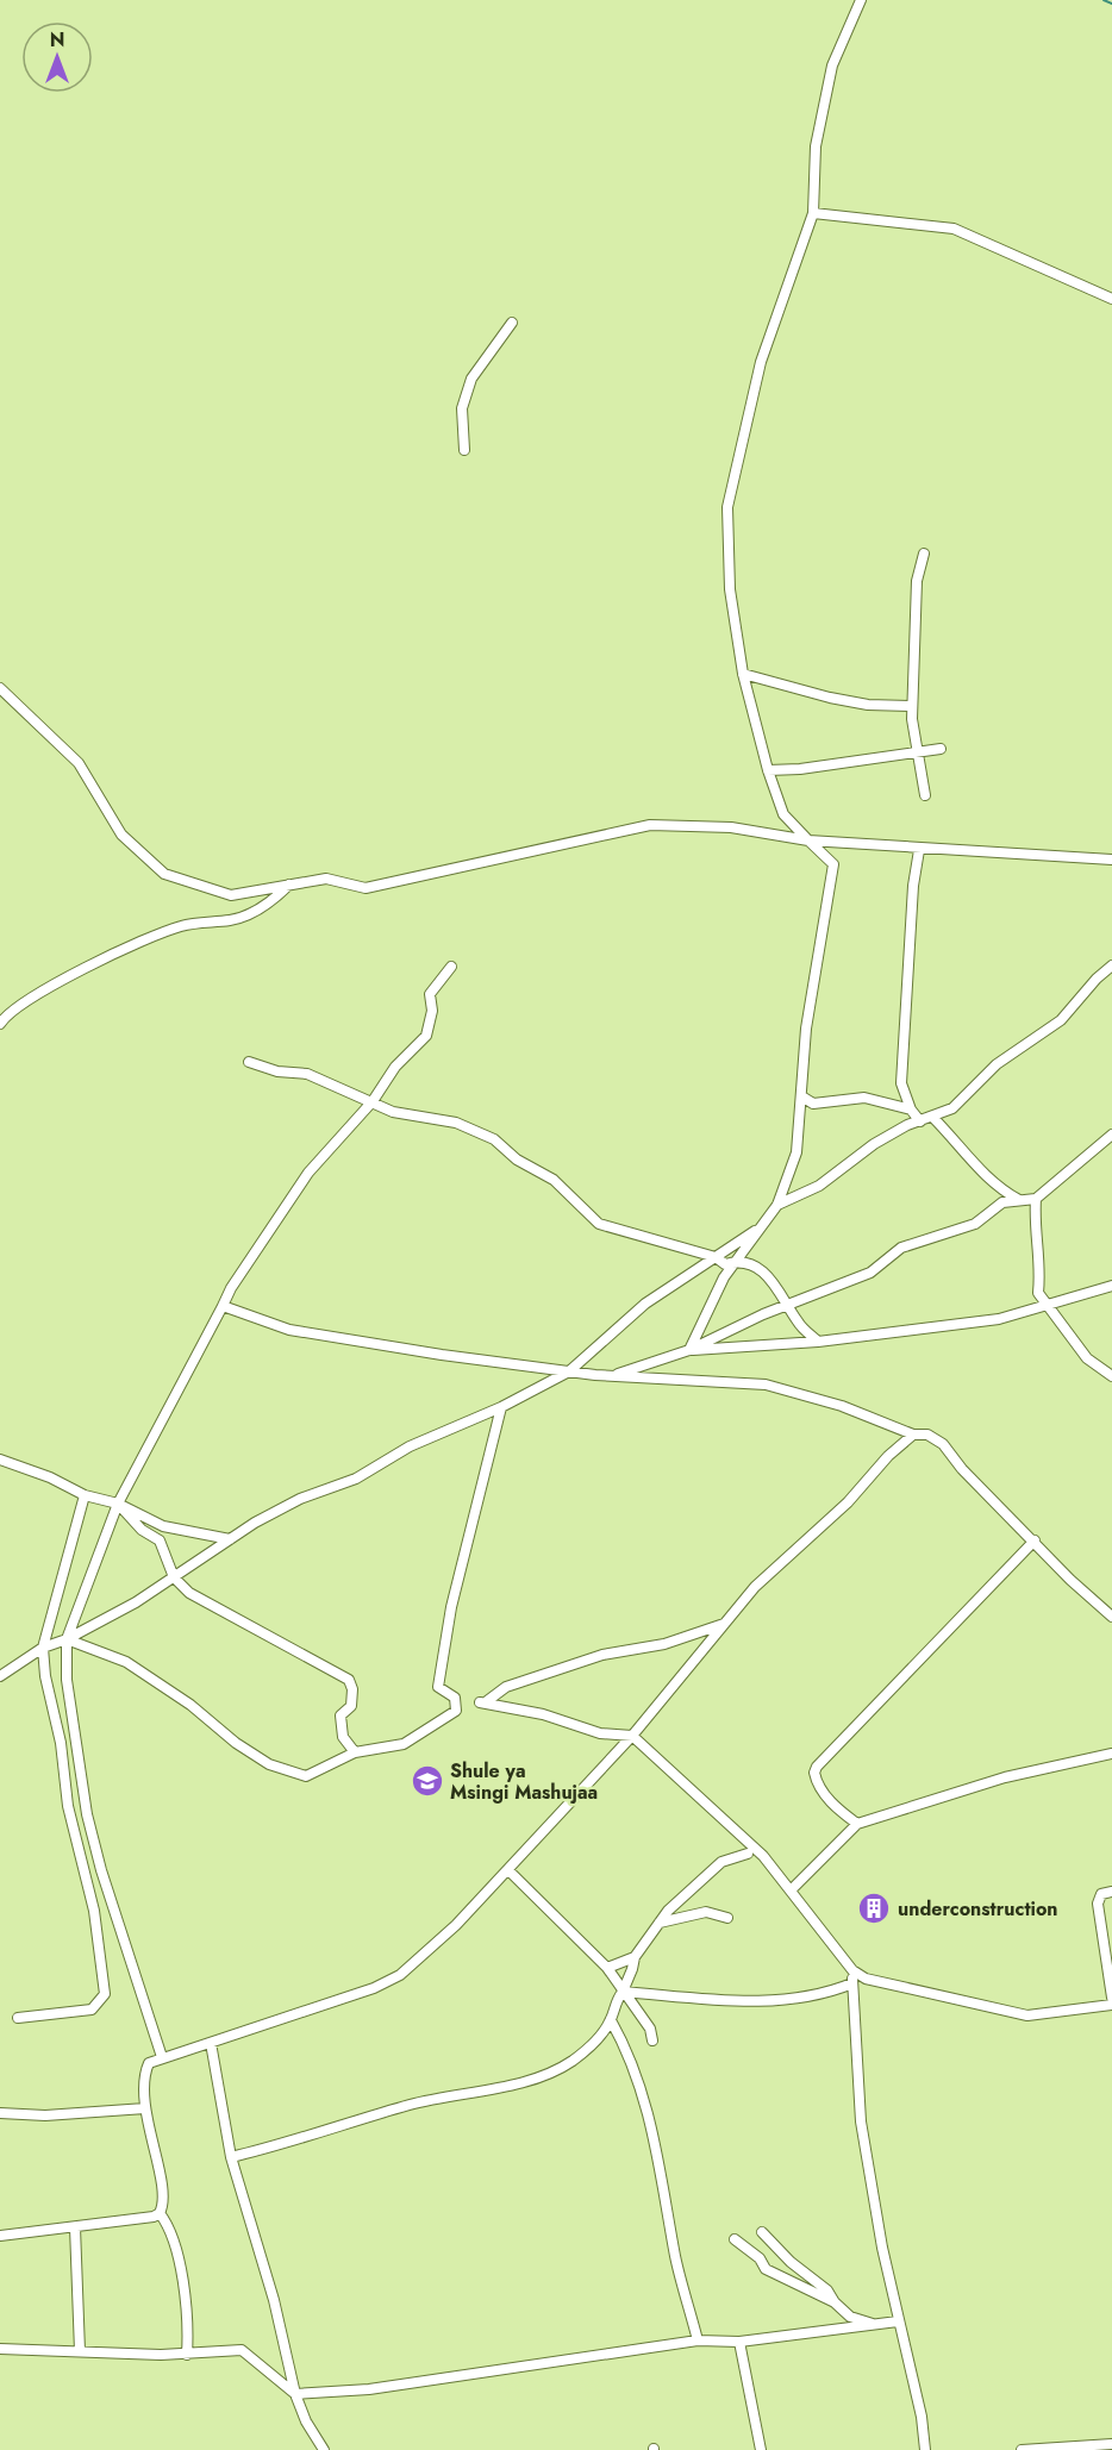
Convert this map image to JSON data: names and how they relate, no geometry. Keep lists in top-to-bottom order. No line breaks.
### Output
{"places":{"school or university":["Shule ya Msingi Mashujaa"],"building":["underconstruction"]},"north":"top"}
